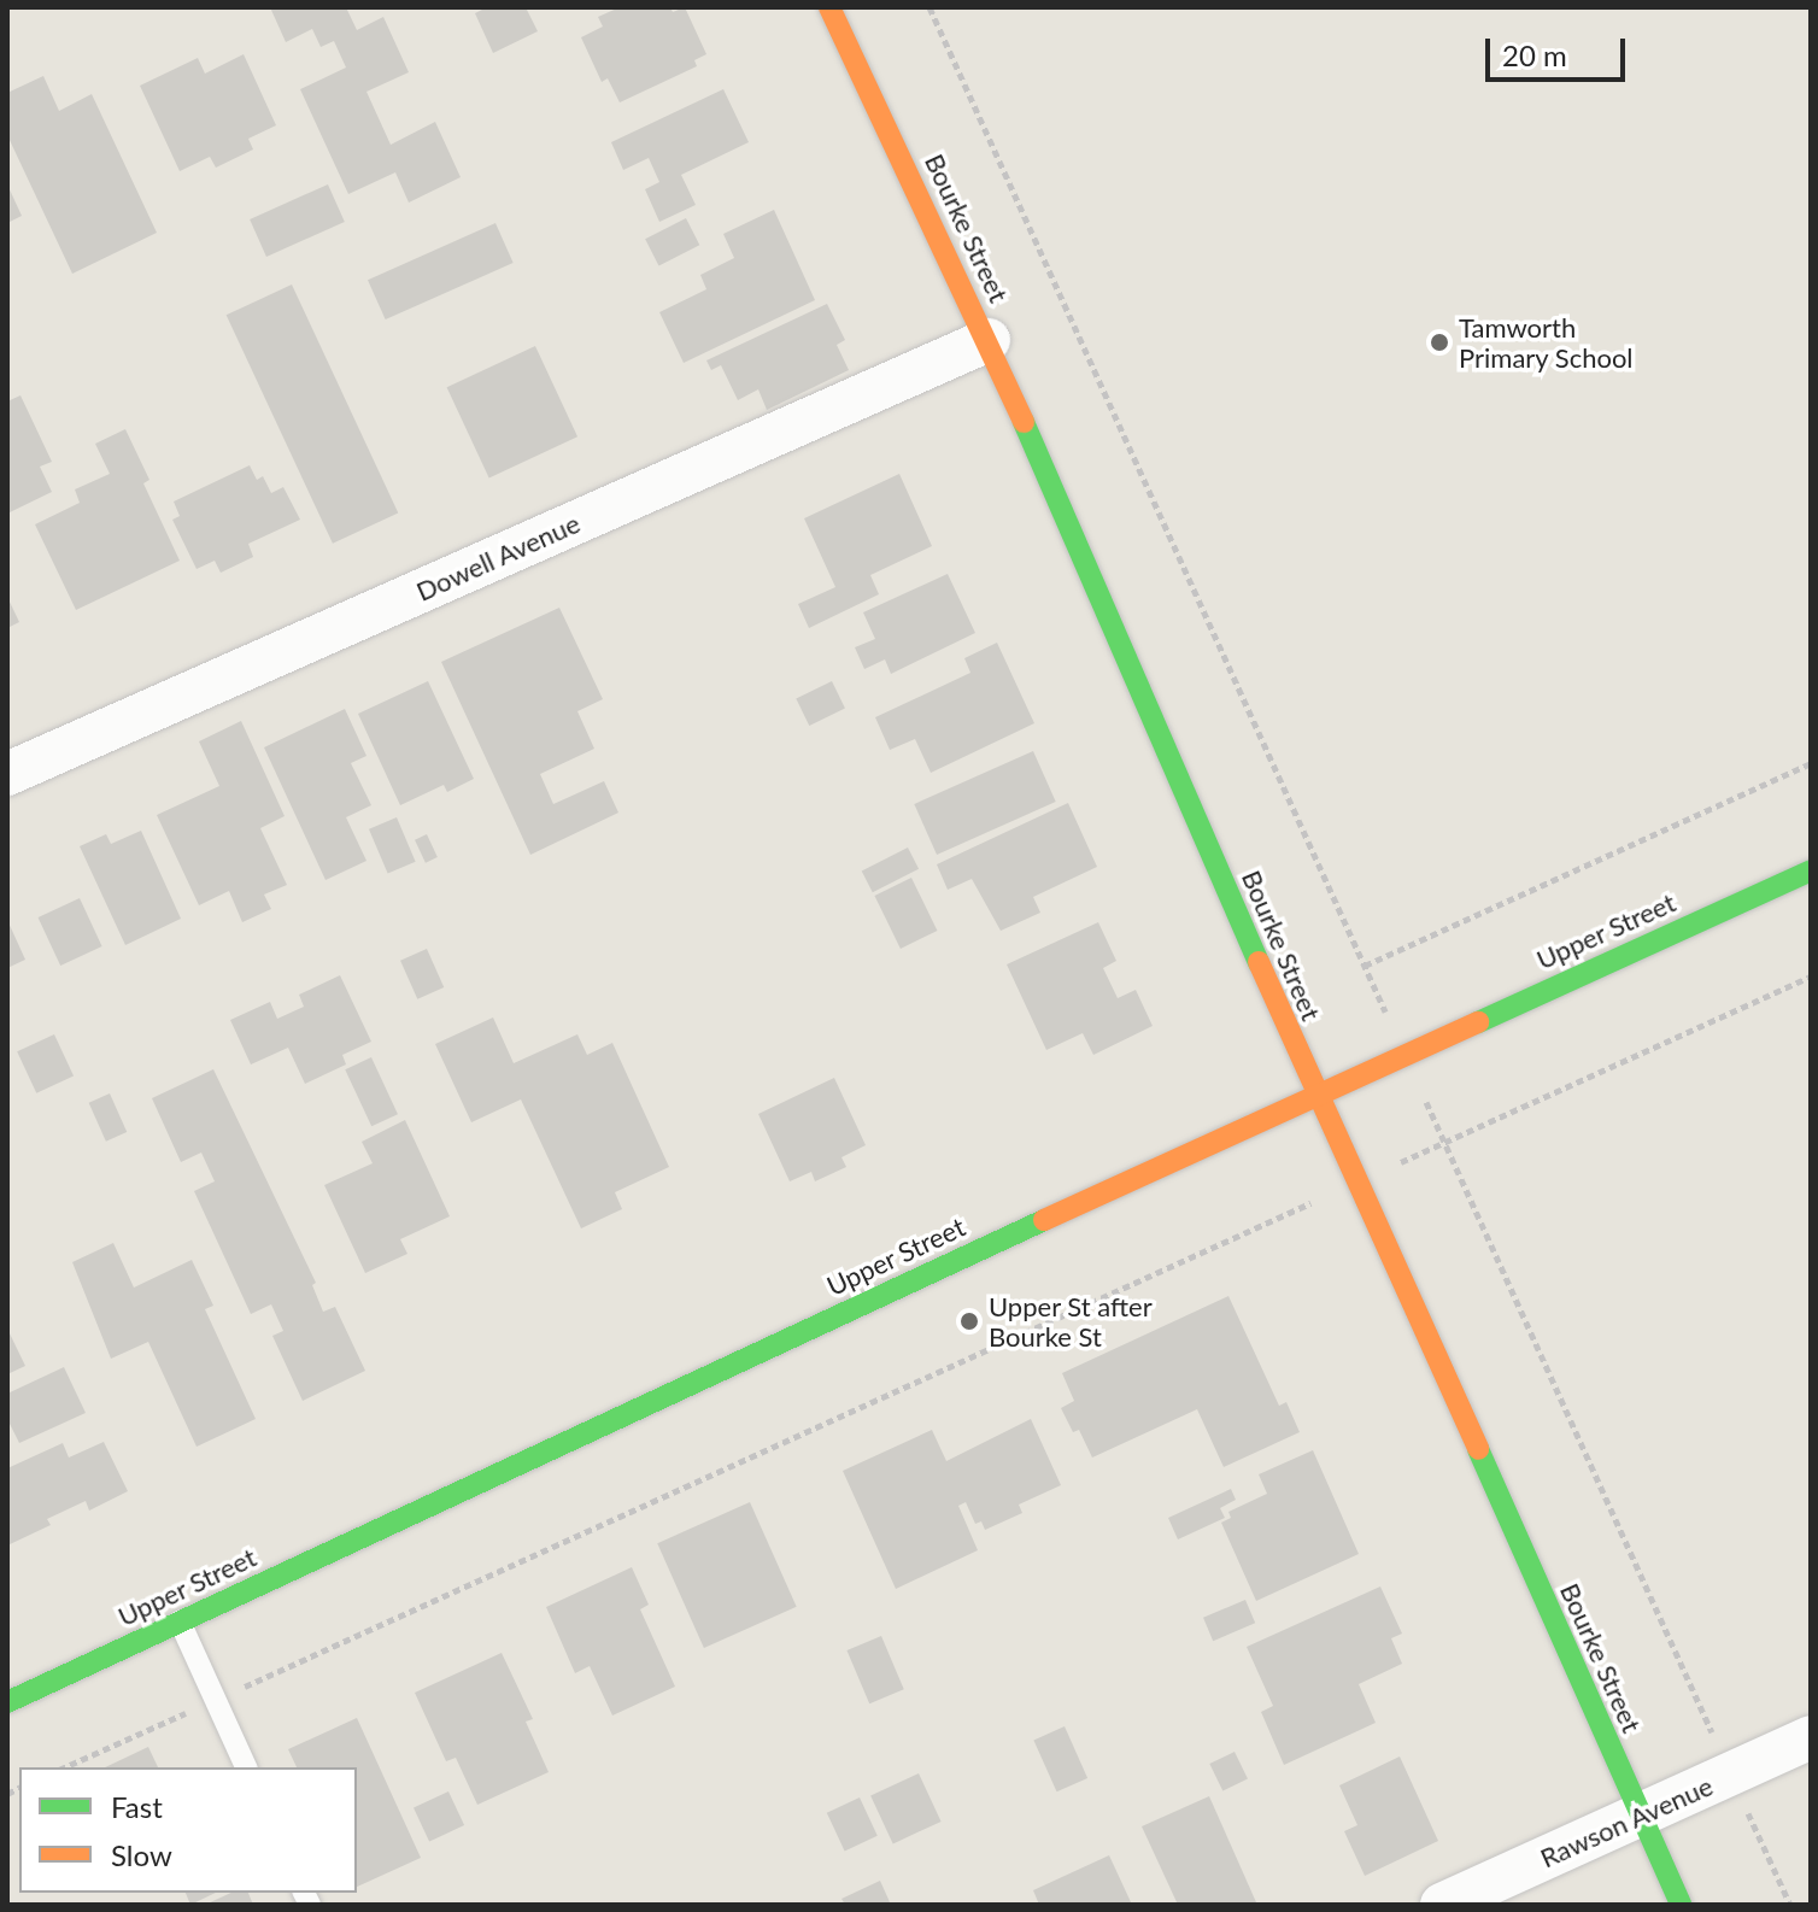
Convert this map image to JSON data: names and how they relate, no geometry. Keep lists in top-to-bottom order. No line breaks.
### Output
{"streets":{"street":["Bourke Street","Dowell Avenue","Upper Street","Rawson Avenue"]},"crossings":[["Bourke Street","Dowell Avenue"],["Bourke Street","Upper Street"],["Bourke Street","Rawson Avenue"]],"places":["Tamworth Primary School","Upper St after Bourke St"],"legend":["Fast","Slow"],"scale_bar":"20 m"}
